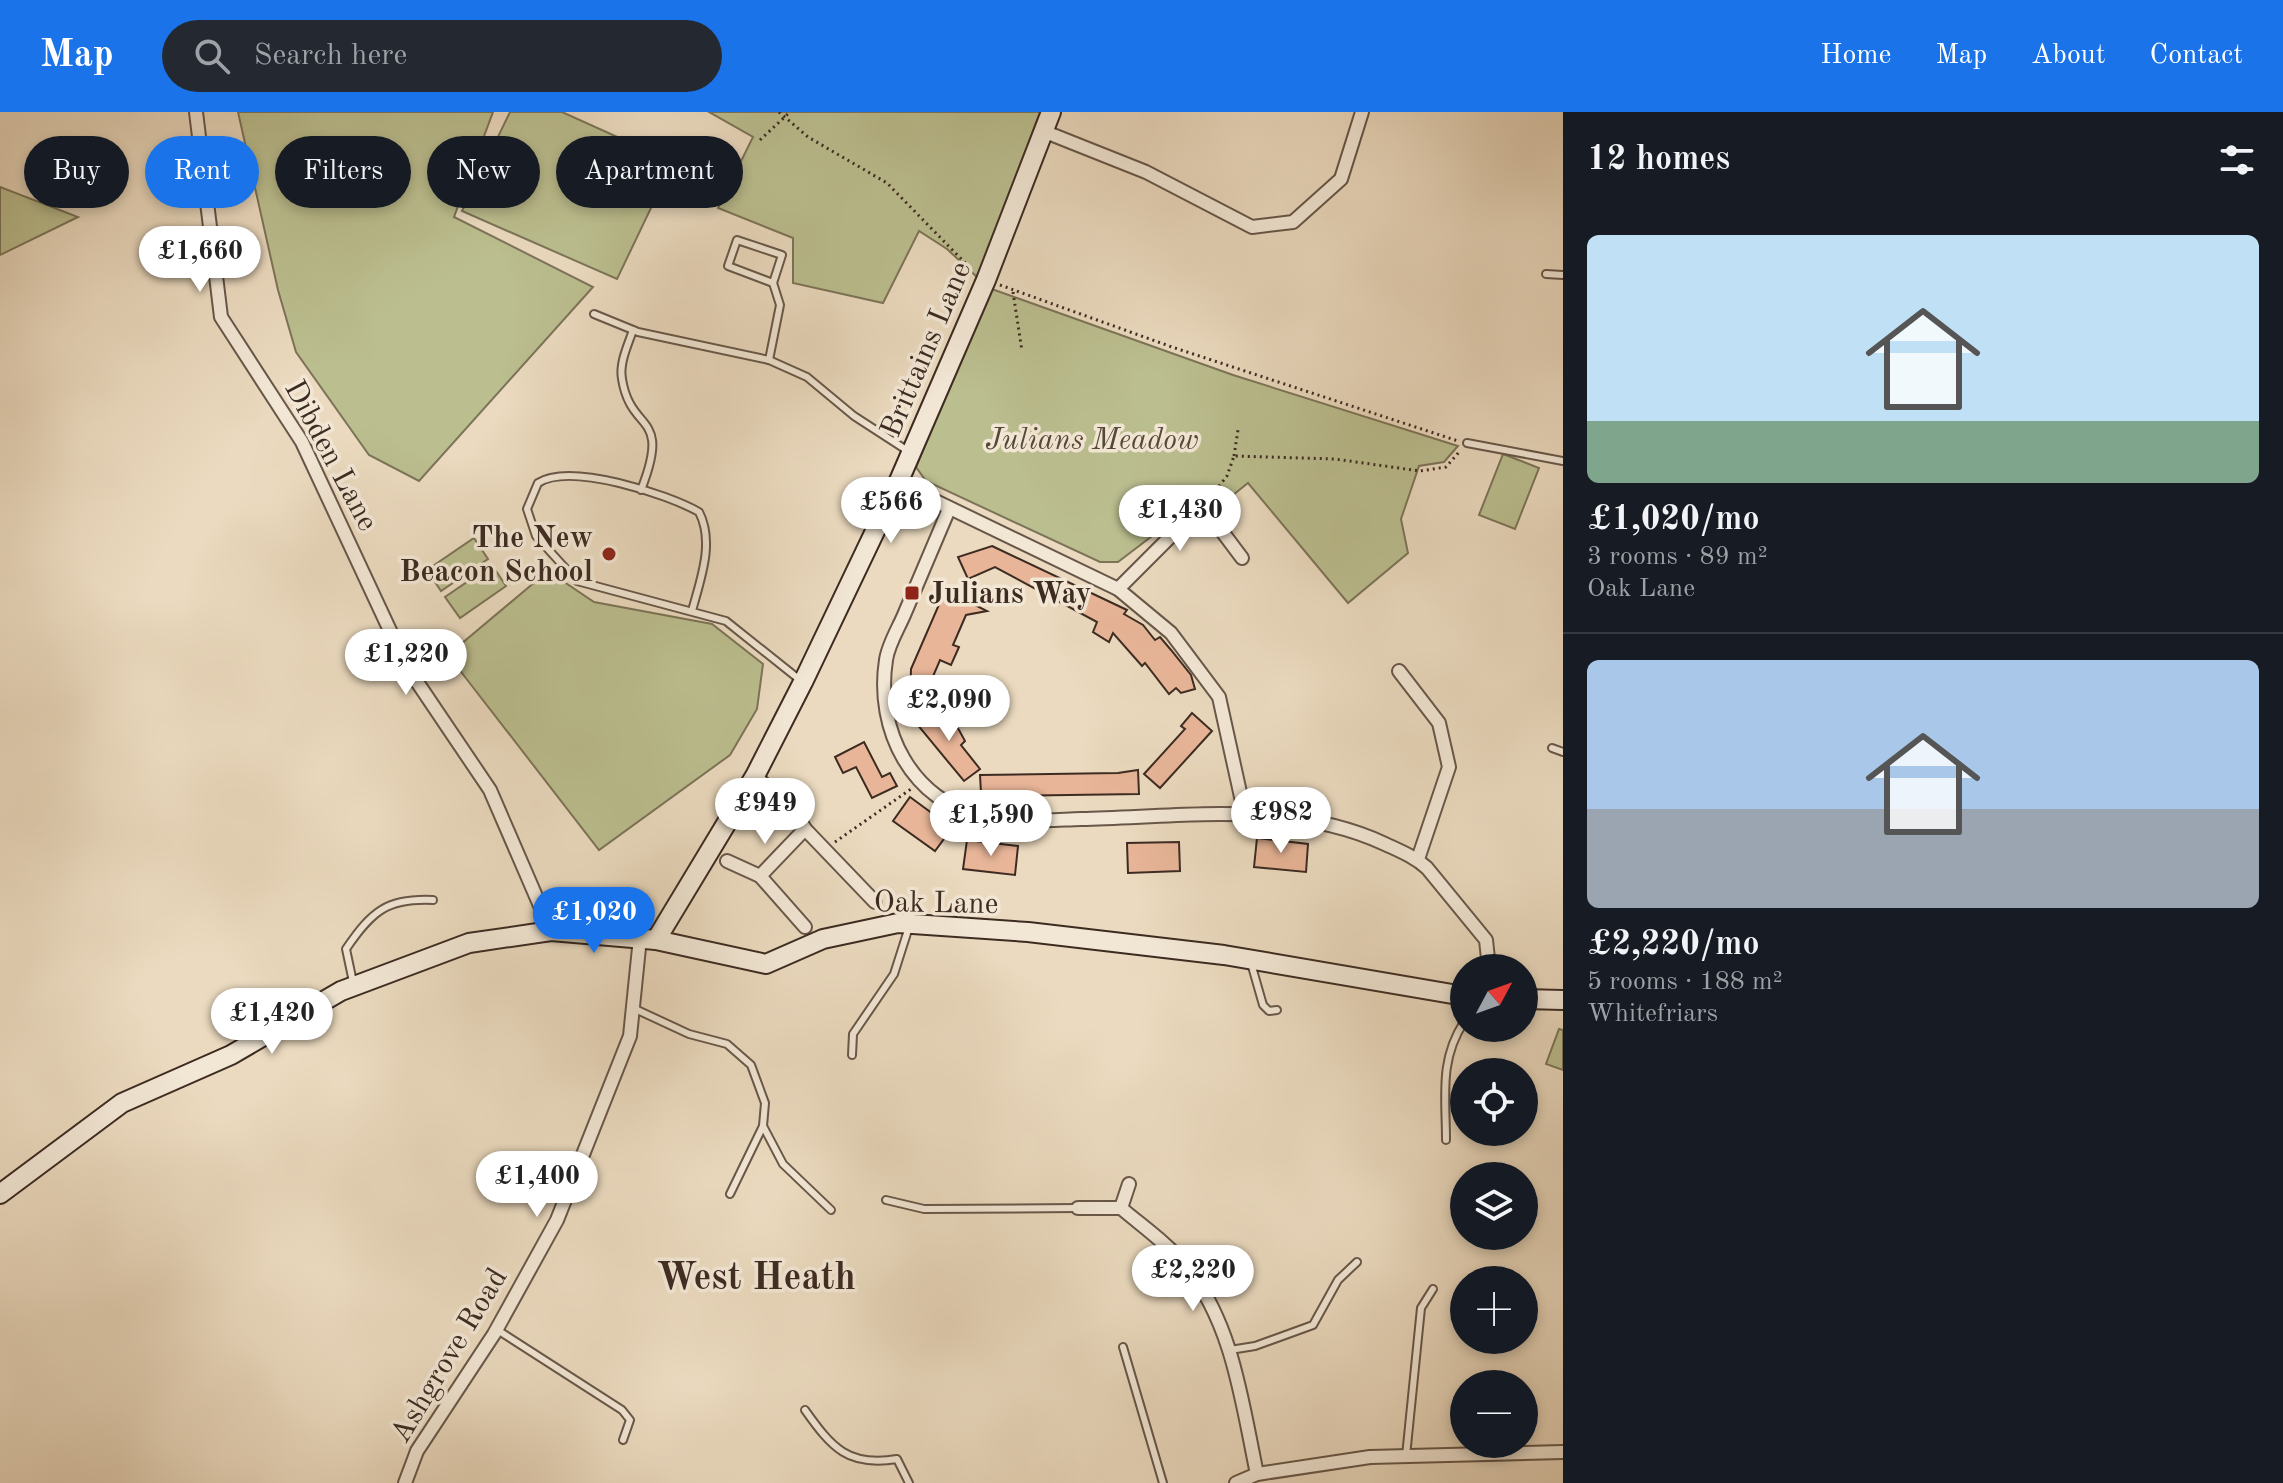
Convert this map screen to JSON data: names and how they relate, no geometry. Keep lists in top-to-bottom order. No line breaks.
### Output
{"streets":{"street":["Brittains Lane","Dibden Lane","Oak Lane","Ashgrove Road"]},"crossings":[["Brittains Lane","Oak Lane"],["Brittains Lane","Ashgrove Road"],["Dibden Lane","Oak Lane"],["Oak Lane","Ashgrove Road"]],"districts":["West Heath"],"parks":["Julians Meadow"],"places":{"other":["The New Beacon School"],"transit":["Julians Way"]},"north":"top right","page":{"header":"Map","search":"Search here","nav":["Home","Map","About","Contact"],"heading":"12 homes","chip":["Buy","Rent","Filters","New","Apartment"],"list":[{"name":"£1,020/mo","note":"3 rooms · 89 m² · Oak Lane"},{"name":"£2,220/mo","note":"5 rooms · 188 m² · Whitefriars"}],"price":["£1,660","£566","£1,430","£1,220","£2,090","£949","£982","£1,590","£1,020","£1,420","£1,400","£2,220"],"map_buttons":["+","−"]}}
